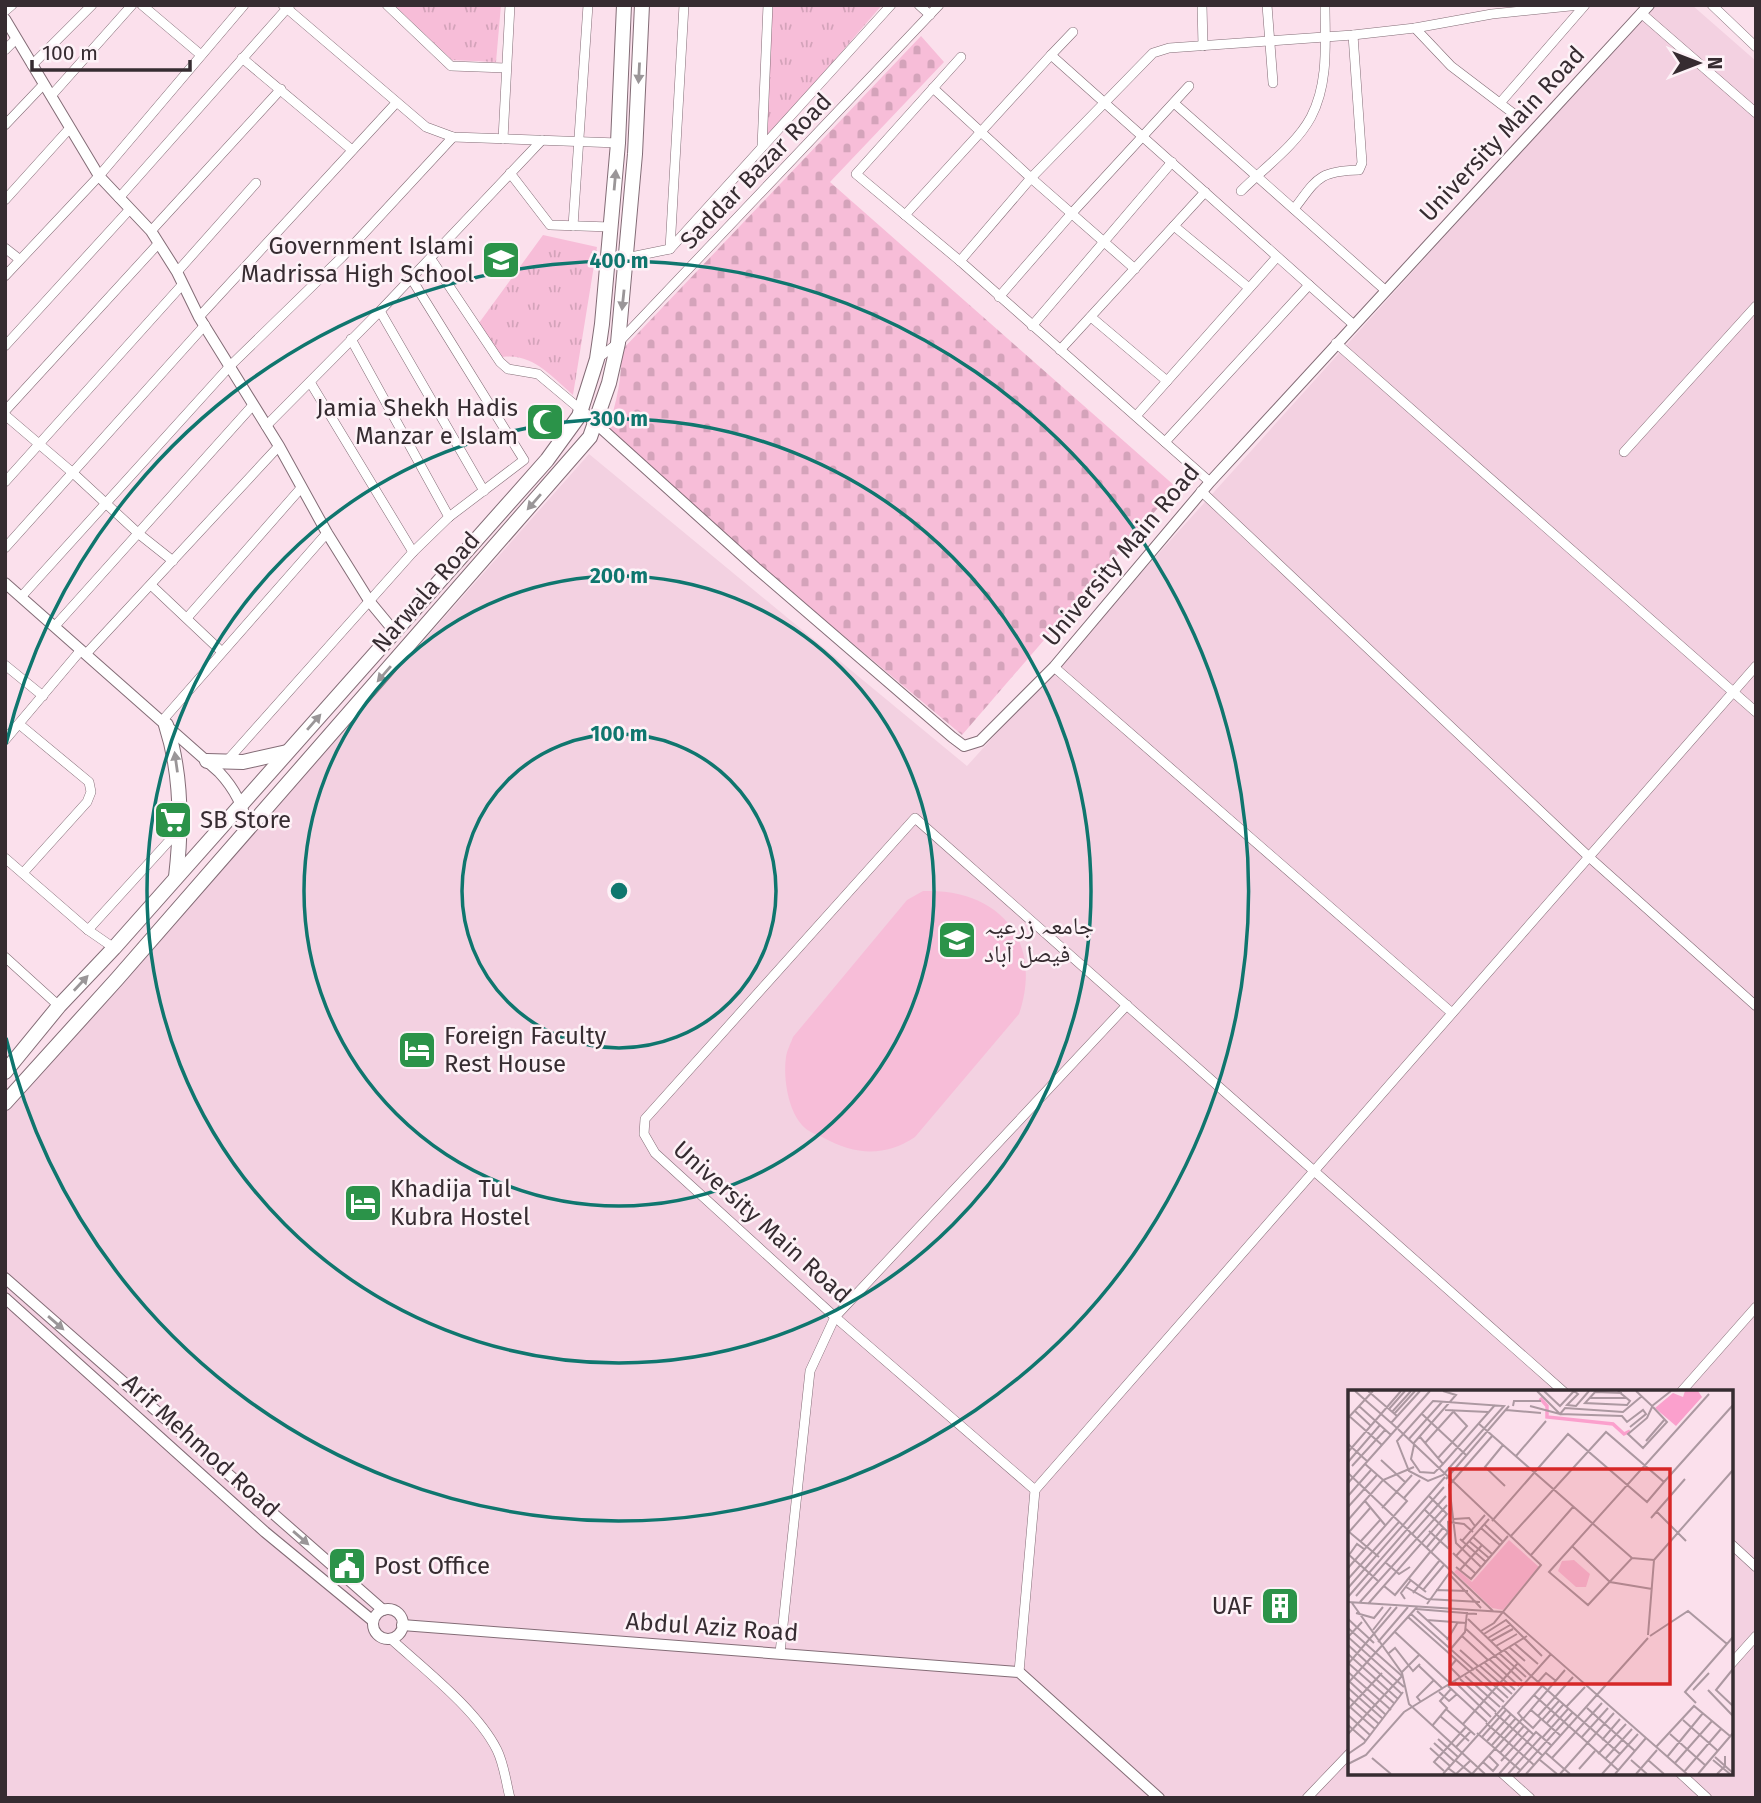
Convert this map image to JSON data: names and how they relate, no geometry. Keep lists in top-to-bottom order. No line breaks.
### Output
{"streets":{"main road":["Narwala Road"],"street":["University Main Road","Saddar Bazar Road","Arif Mehmod Road","Abdul Aziz Road"]},"crossings":[["University Main Road","Narwala Road"],["Saddar Bazar Road","Narwala Road"],["Arif Mehmod Road","Abdul Aziz Road"]],"places":{"school or university":["Government Islami Madrissa High School","جامعہ زرعیہ فیصل آباد"],"mosque":["Jamia Shekh Hadis Manzar e Islam"],"supermarket":["SB Store"],"hotel":["Foreign Faculty Rest House","Khadija Tul Kubra Hostel"],"public building":["Post Office"],"building":["UAF"]},"scale_bar":"100 m","north":"right","rings":["400 m","300 m","200 m","100 m"]}
